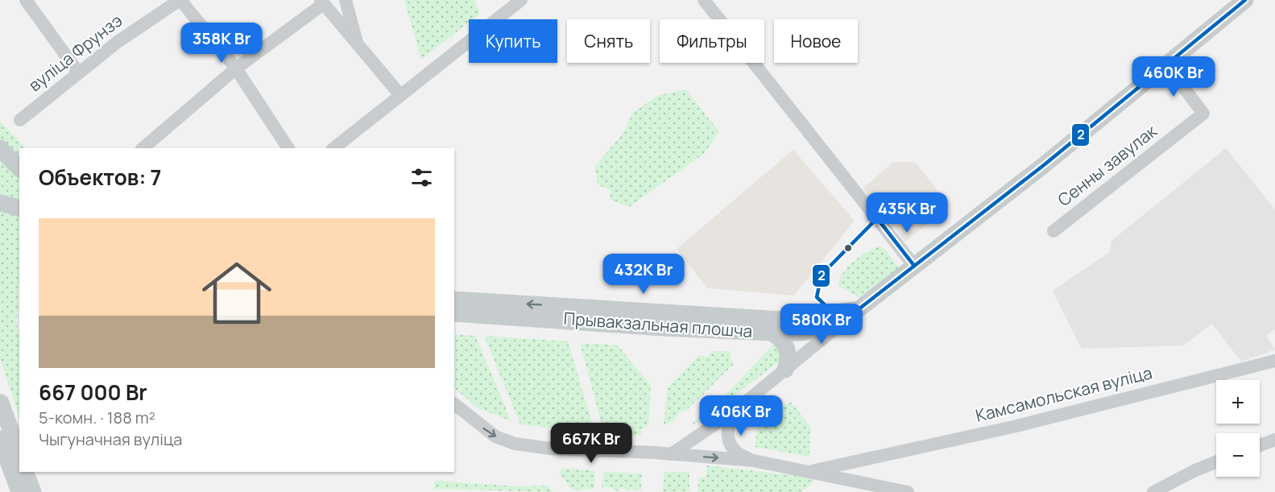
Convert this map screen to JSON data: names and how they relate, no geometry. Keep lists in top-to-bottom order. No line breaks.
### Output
{"streets":{"main road":["Прывакзальная плошча"],"street":["вуліца Фрунзэ","Сенны завулак","Камсамольская вуліца"]},"crossings":[["Сенны завулак","Прывакзальная плошча"]],"lines":["transit line 2"],"page":{"chip":["Купить","Снять","Фильтры","Новое"],"price":["358K Br","460K Br","435K Br","432K Br","580K Br","406K Br","667K Br"],"heading":"Объектов: 7","list":[{"name":"667 000 Br","note":"5-комн. · 188 m² · Чыгуначная вуліца"}],"map_buttons":["+","−"]}}
